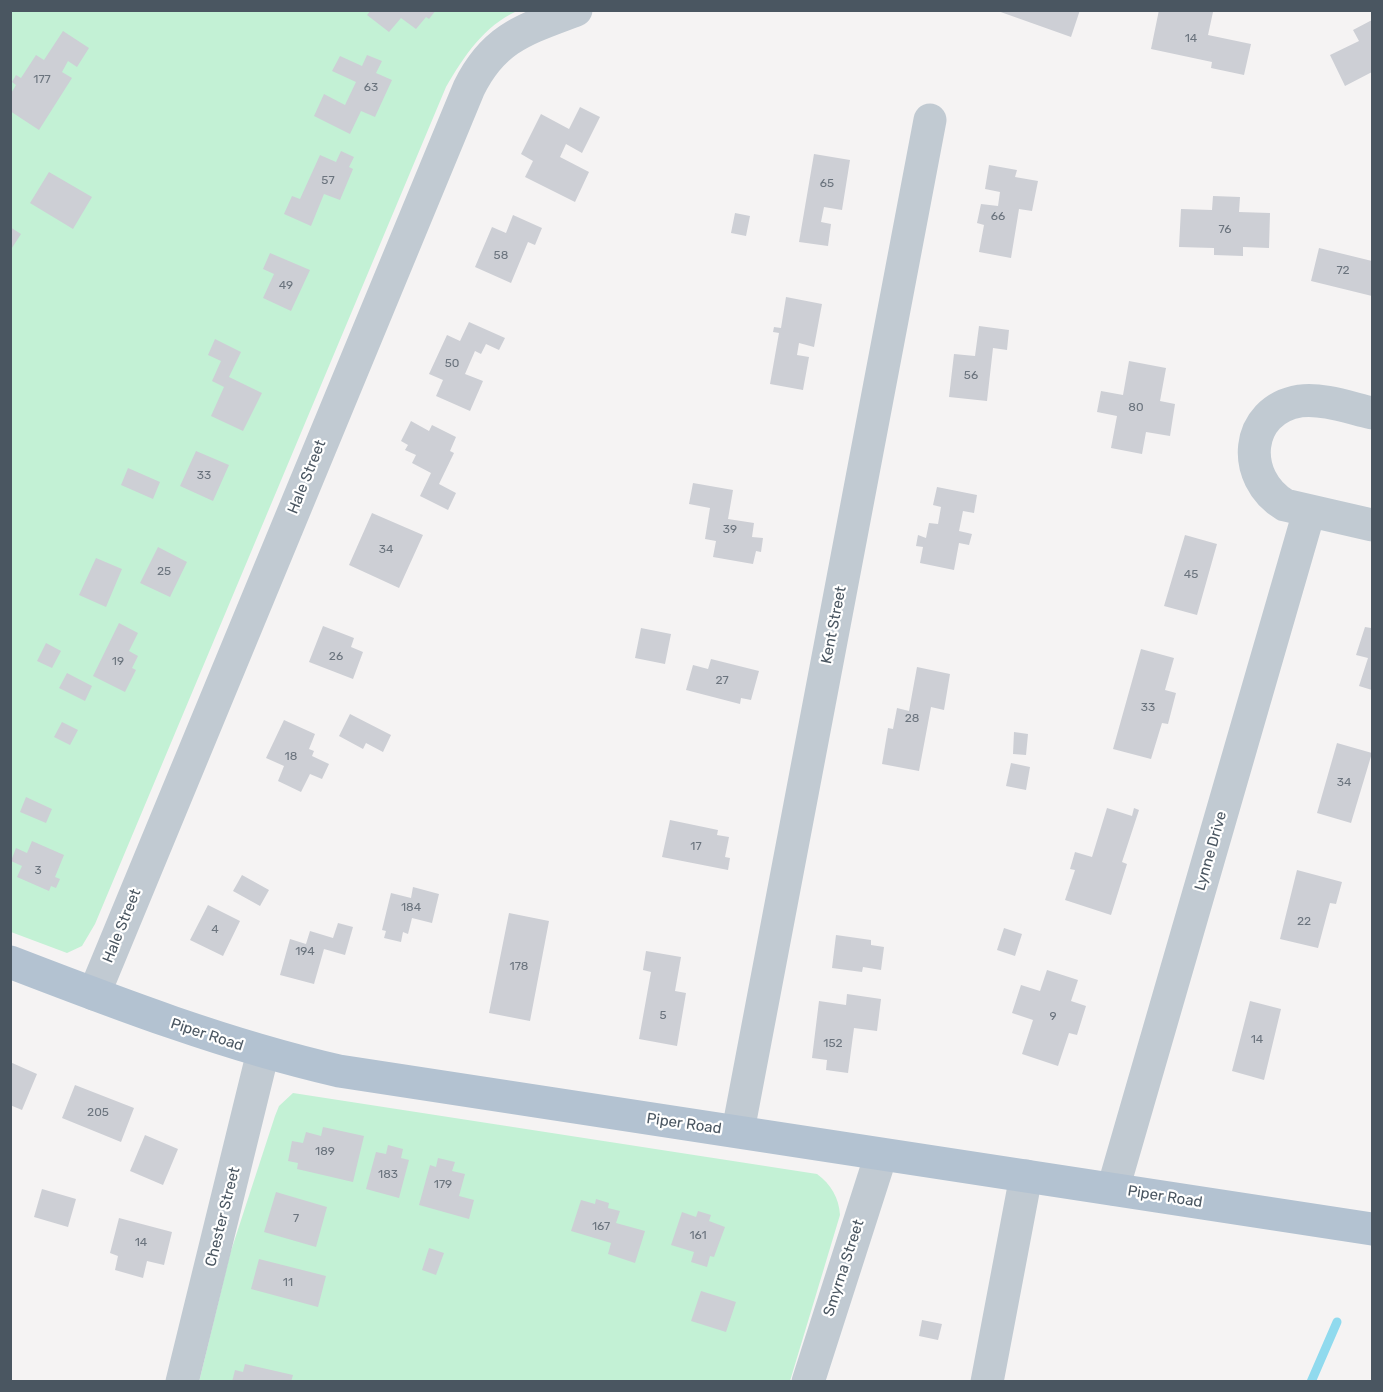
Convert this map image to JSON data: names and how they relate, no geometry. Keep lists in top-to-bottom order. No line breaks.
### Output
{"streets":{"main road":["Piper Road"],"street":["Hale Street","Kent Street","Lynne Drive","Chester Street","Smyrna Street"]},"crossings":[["Hale Street","Piper Road"],["Kent Street","Piper Road"],["Lynne Drive","Piper Road"],["Piper Road","Chester Street"],["Piper Road","Smyrna Street"]],"house_numbers":["14","177","63","57","65","66","76","58","72","49","50","56","80","33","39","34","25","45","26","19","27","33","28","18","34","17","3","184","22","4","194","178","5","9","14","152","205","189","183","179","7","167","161","14","11"]}
